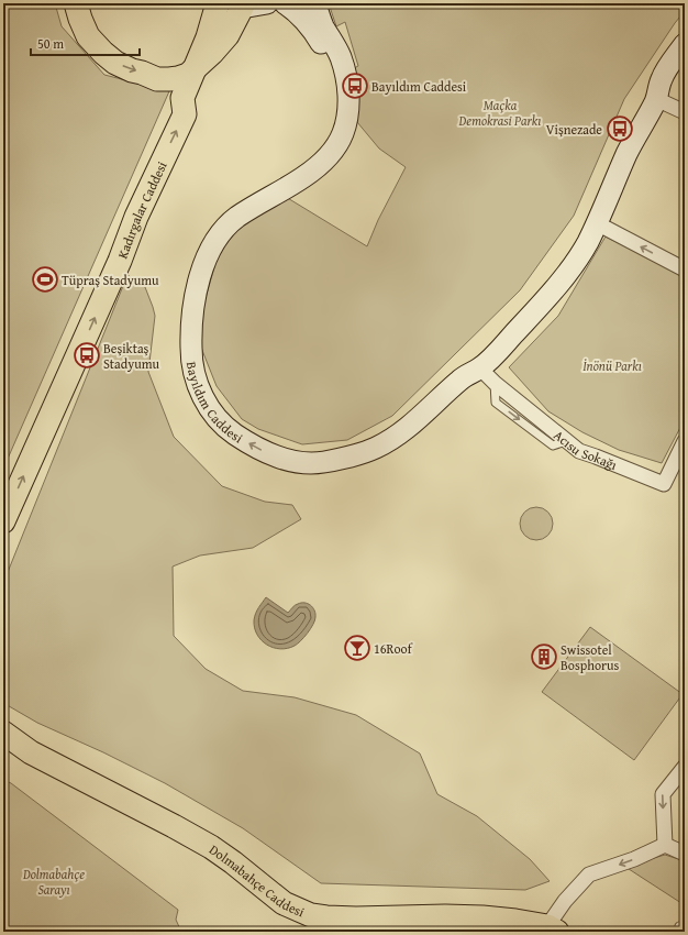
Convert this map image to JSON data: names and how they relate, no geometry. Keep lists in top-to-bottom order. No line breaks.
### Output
{"streets":{"main road":["Kadırgalar Caddesi","Bayıldım Caddesi","Dolmabahçe Caddesi"],"street":["Acısu Sokağı"]},"crossings":[["Bayıldım Caddesi","Acısu Sokağı"]],"one_way":["Kadırgalar Caddesi"],"parks":["Maçka Demokrasi Parkı","İnönü Parkı","Dolmabahçe Sarayı"],"places":{"bus stop":["Bayıldım Caddesi","Vişnezade","Beşiktaş Stadyumu"],"sports":["Tüpraş Stadyumu"],"bar":["16Roof"],"building":["Swissotel Bosphorus"]},"scale_bar":"50 m"}
